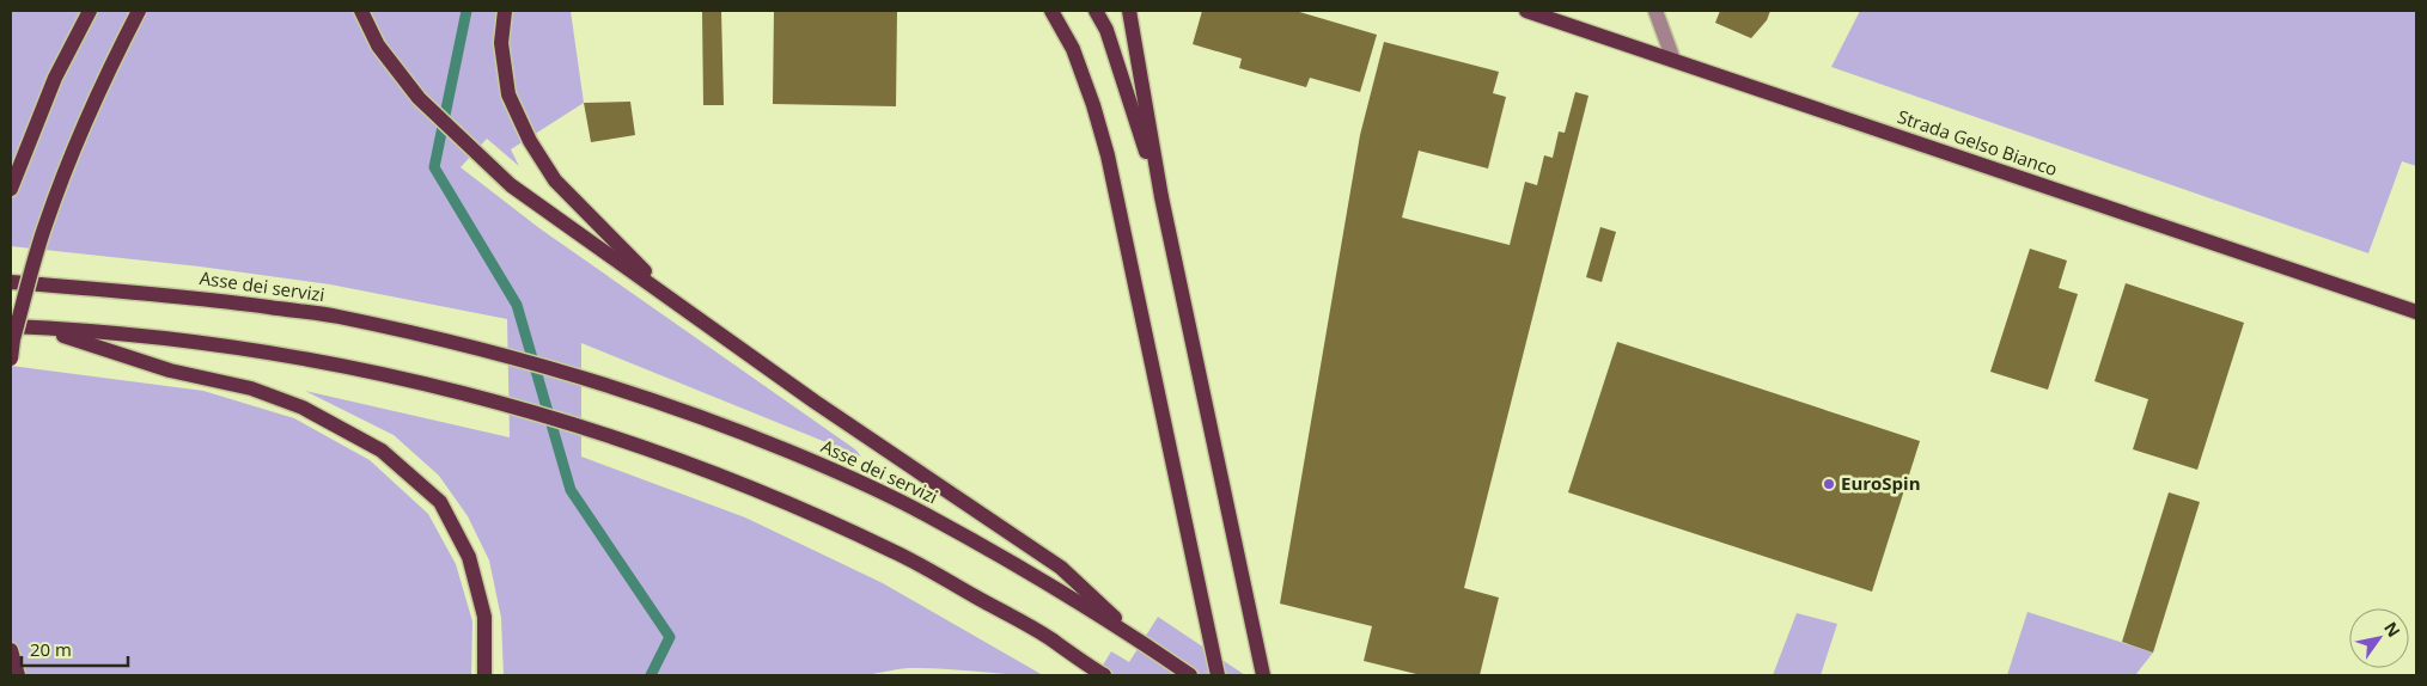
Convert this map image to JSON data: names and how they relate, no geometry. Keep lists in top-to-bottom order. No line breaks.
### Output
{"streets":{"main road":["Strada Gelso Bianco","Asse dei servizi"]},"places":["EuroSpin"],"scale_bar":"20 m","north":"top right"}
